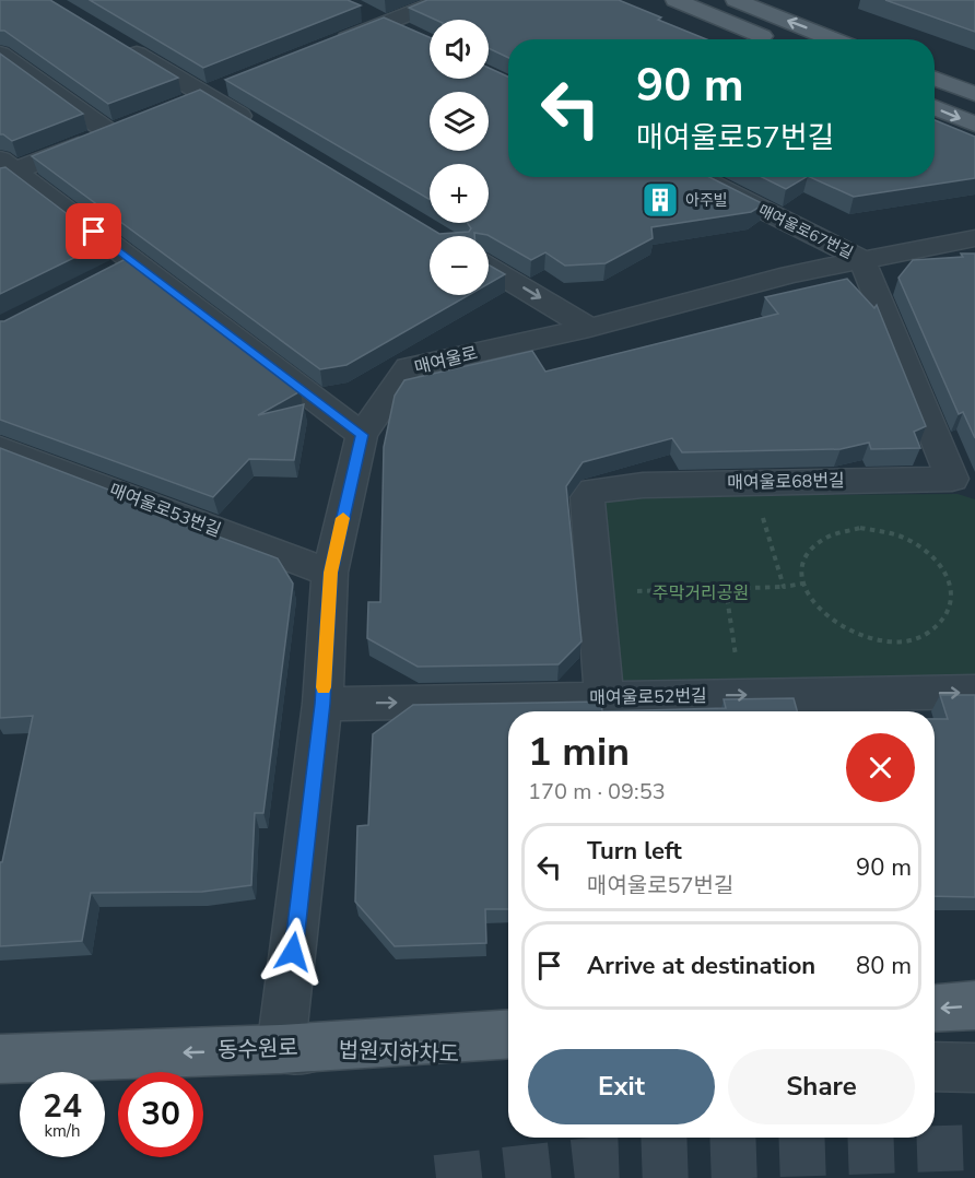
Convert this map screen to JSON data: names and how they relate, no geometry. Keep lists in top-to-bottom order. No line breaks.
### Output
{"streets":{"main road":["동수원로"],"street":["매여울로67번길","매여울로","매여울로68번길","매여울로53번길","매여울로52번길","법원지하차도"]},"crossings":[["매여울로67번길","매여울로"],["매여울로67번길","매여울로68번길"],["매여울로","매여울로68번길"],["매여울로","매여울로53번길"],["매여울로","매여울로52번길"],["매여울로","동수원로"],["매여울로","법원지하차도"],["매여울로68번길","매여울로52번길"],["동수원로","법원지하차도"]],"one_way":["매여울로52번길","동수원로"],"parks":["주막거리공원"],"places":{"building":["아주빌"]},"page":{"map_buttons":["+","−"],"turn":["90 m","매여울로57번길"],"heading":["1 min","170 m · 09:53"],"list":[{"name":"Turn left","note":"매여울로57번길","value":"90 m"},{"name":"Arrive at destination","value":"80 m"}],"buttons":["Exit","Share"],"speed":"24 km/h","limit":"30"}}
